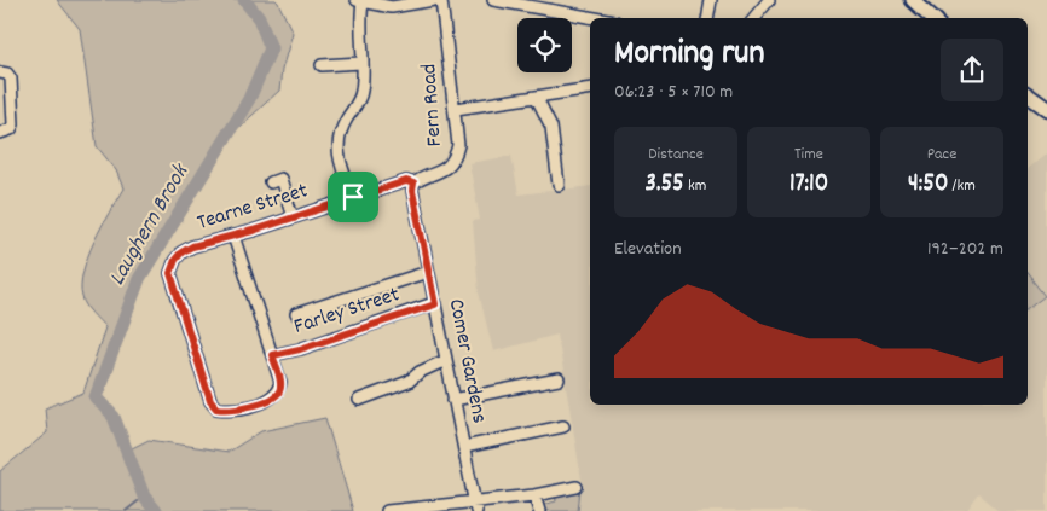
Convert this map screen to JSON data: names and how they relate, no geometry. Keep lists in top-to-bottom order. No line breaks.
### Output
{"streets":{"street":["Fern Road","Tearne Street","Farley Street","Comer Gardens"]},"crossings":[["Fern Road","Tearne Street"],["Fern Road","Comer Gardens"],["Tearne Street","Farley Street"],["Tearne Street","Comer Gardens"],["Farley Street","Comer Gardens"]],"water":["Laughern Brook"],"page":{"heading":["Morning run","06:23 · 5 × 710 m"],"stats":[["Distance","3.55 km"],["Time","17:10"],["Pace","4:50 /km"]],"chart":["Elevation","192–202 m"]}}
